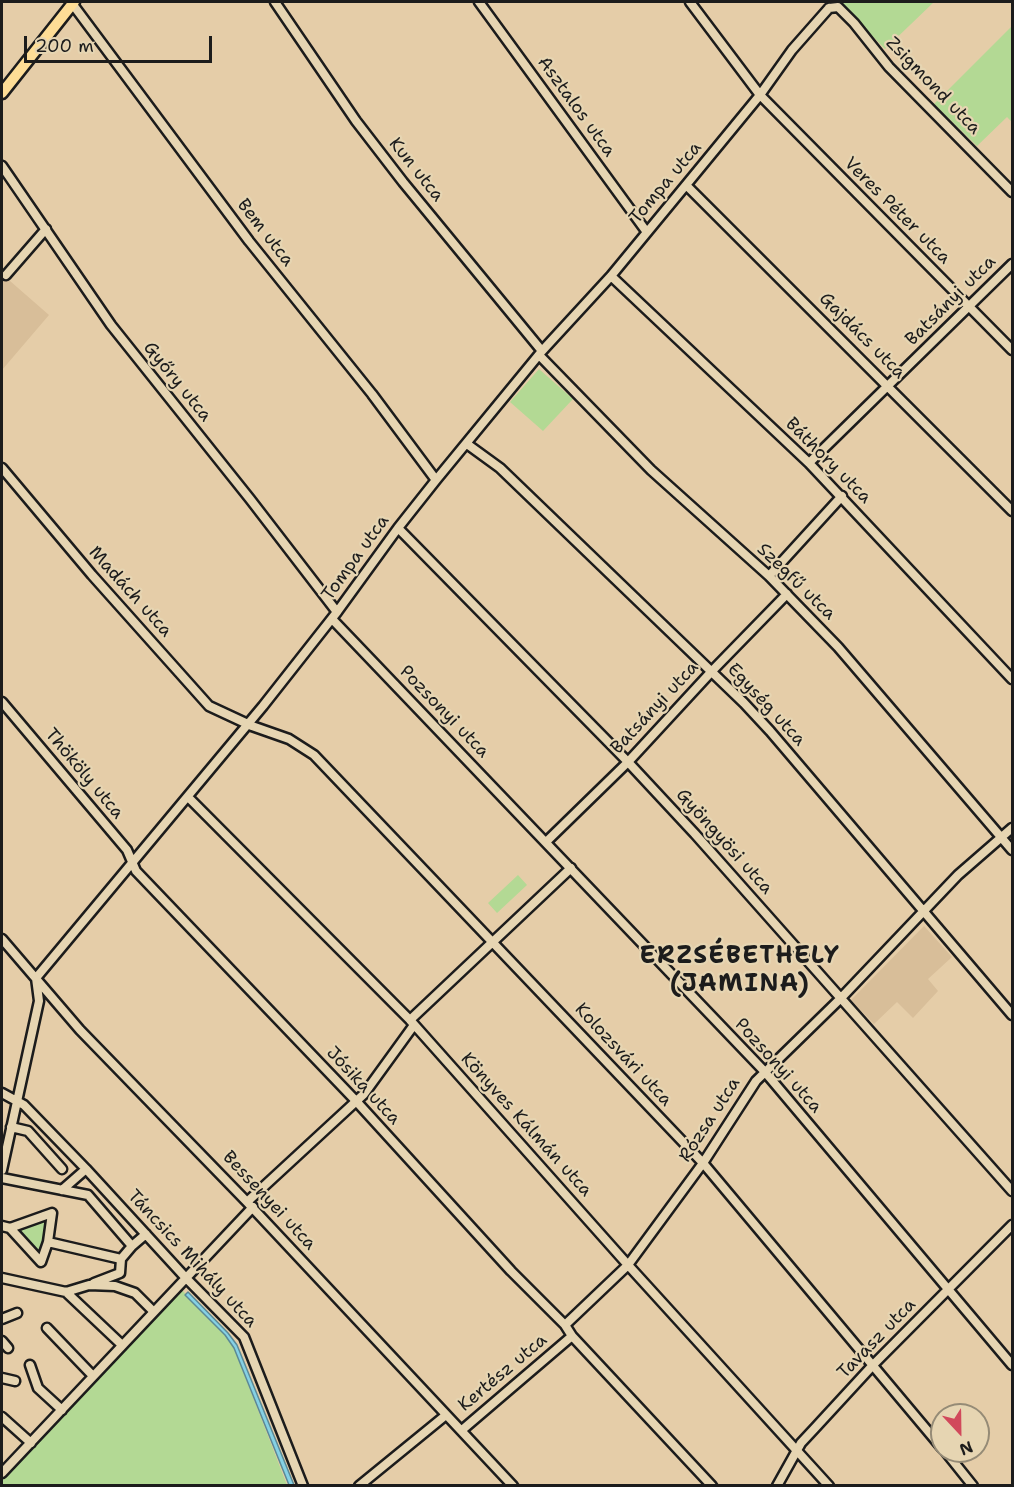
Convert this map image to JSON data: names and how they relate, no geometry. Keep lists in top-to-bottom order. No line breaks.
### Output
{"streets":{"street":["Zsigmond utca","Asztalos utca","Kun utca","Tompa utca","Veres Péter utca","Bem utca","Batsányi utca","Gajdács utca","Győry utca","Báthory utca","Szegfű utca","Madách utca","Egység utca","Pozsonyi utca","Thököly utca","Gyöngyösi utca","Kolozsvári utca","Jósika utca","Rózsa utca","Könyves Kálmán utca","Bessenyei utca","Táncsics Mihály utca","Tavasz utca","Kertész utca"]},"crossings":[["Zsigmond utca","Tompa utca"],["Asztalos utca","Tompa utca"],["Kun utca","Tompa utca"],["Kun utca","Szegfű utca"],["Tompa utca","Veres Péter utca"],["Tompa utca","Bem utca"],["Tompa utca","Gajdács utca"],["Tompa utca","Győry utca"],["Tompa utca","Báthory utca"],["Tompa utca","Szegfű utca"],["Tompa utca","Madách utca"],["Tompa utca","Egység utca"],["Tompa utca","Pozsonyi utca"],["Tompa utca","Thököly utca"],["Tompa utca","Gyöngyösi utca"],["Tompa utca","Kolozsvári utca"],["Tompa utca","Jósika utca"],["Tompa utca","Könyves Kálmán utca"],["Tompa utca","Bessenyei utca"],["Veres Péter utca","Batsányi utca"],["Batsányi utca","Gajdács utca"],["Batsányi utca","Báthory utca"],["Batsányi utca","Szegfű utca"],["Batsányi utca","Egység utca"],["Batsányi utca","Pozsonyi utca"],["Batsányi utca","Gyöngyösi utca"],["Győry utca","Pozsonyi utca"],["Szegfű utca","Rózsa utca"],["Madách utca","Kolozsvári utca"],["Egység utca","Rózsa utca"],["Pozsonyi utca","Rózsa utca"],["Pozsonyi utca","Tavasz utca"],["Thököly utca","Jósika utca"],["Gyöngyösi utca","Rózsa utca"],["Kolozsvári utca","Rózsa utca"],["Kolozsvári utca","Tavasz utca"],["Jósika utca","Kertész utca"],["Rózsa utca","Könyves Kálmán utca"],["Rózsa utca","Kertész utca"],["Könyves Kálmán utca","Tavasz utca"],["Könyves Kálmán utca","Kertész utca"],["Bessenyei utca","Kertész utca"]],"districts":["ERZSÉBETHELY (JAMINA)"],"scale_bar":"200 m","north":"bottom"}
